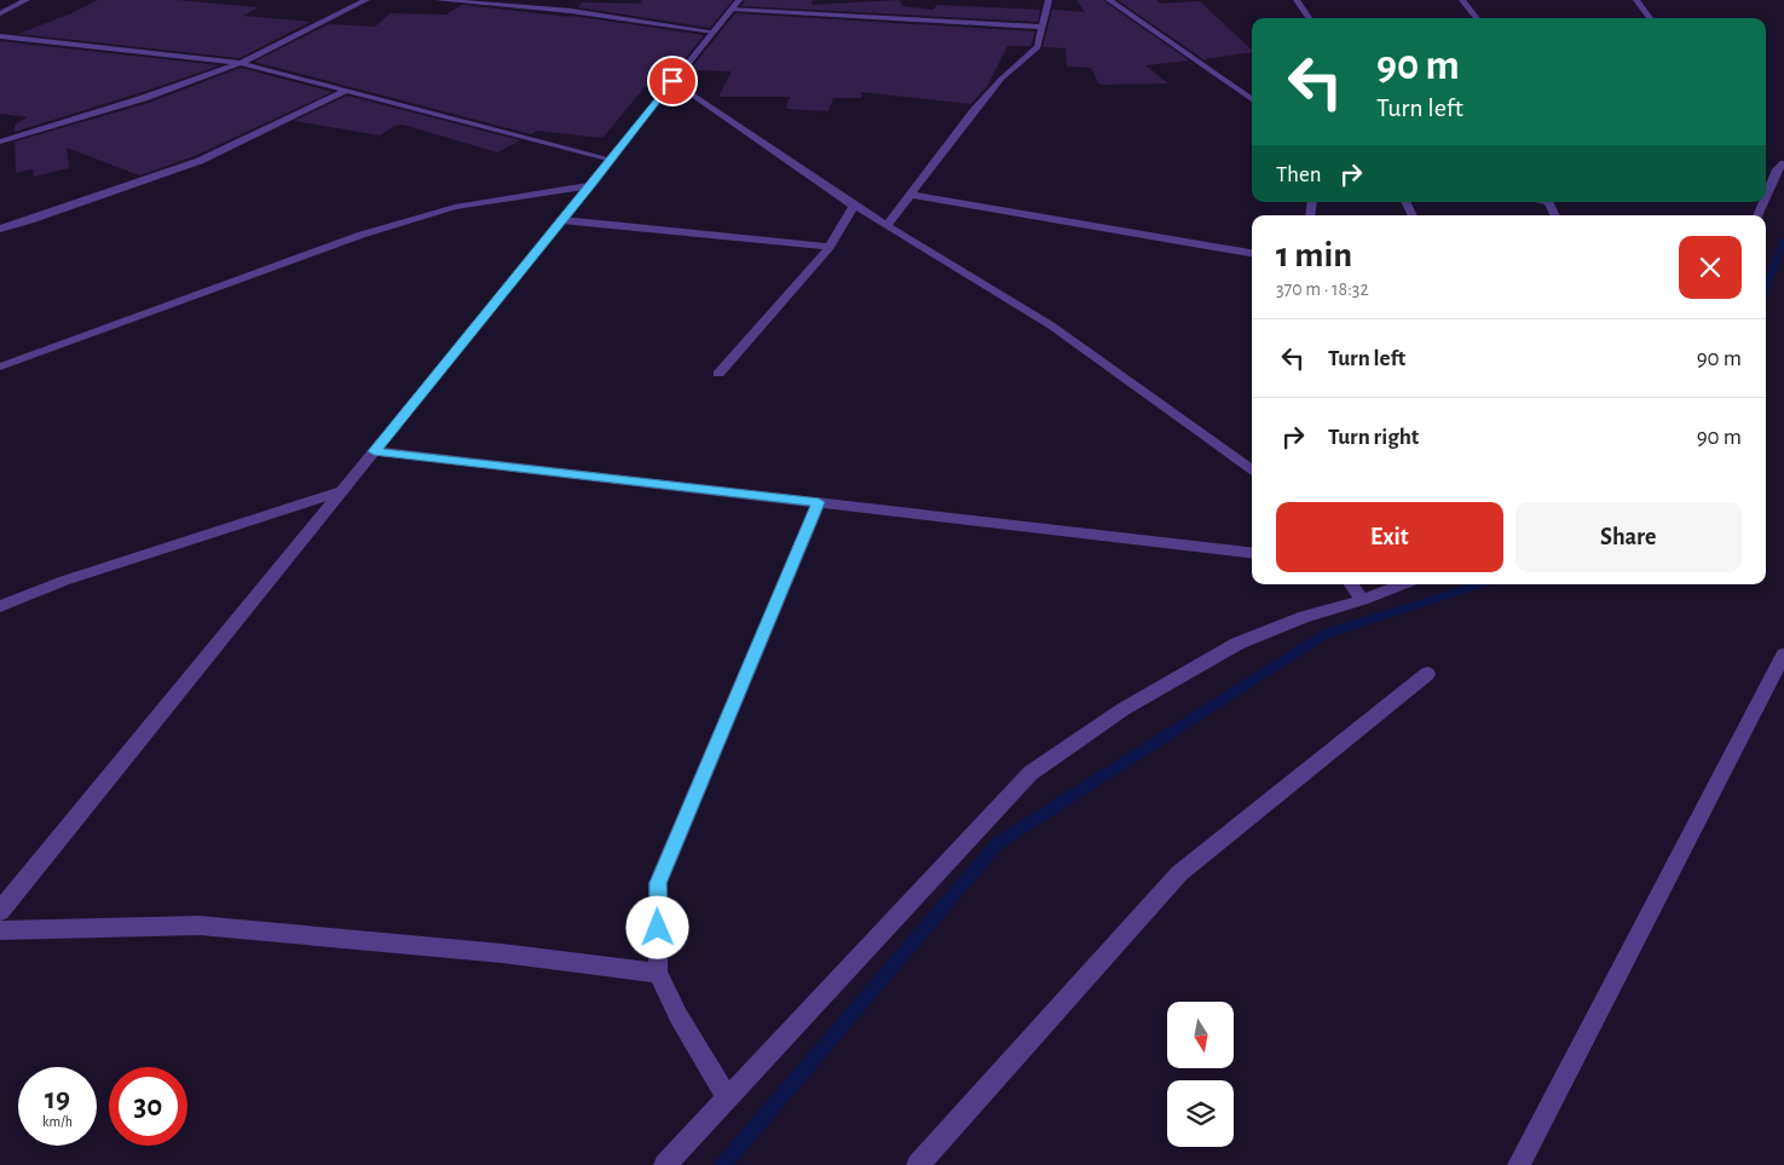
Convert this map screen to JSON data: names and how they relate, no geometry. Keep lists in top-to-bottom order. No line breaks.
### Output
{"north":"bottom","page":{"turn":["90 m","Turn left"],"then":"Then","heading":["1 min","370 m · 18:32"],"list":[{"name":"Turn left","value":"90 m"},{"name":"Turn right","value":"90 m"}],"buttons":["Exit","Share"],"speed":"19 km/h","limit":"30"}}
